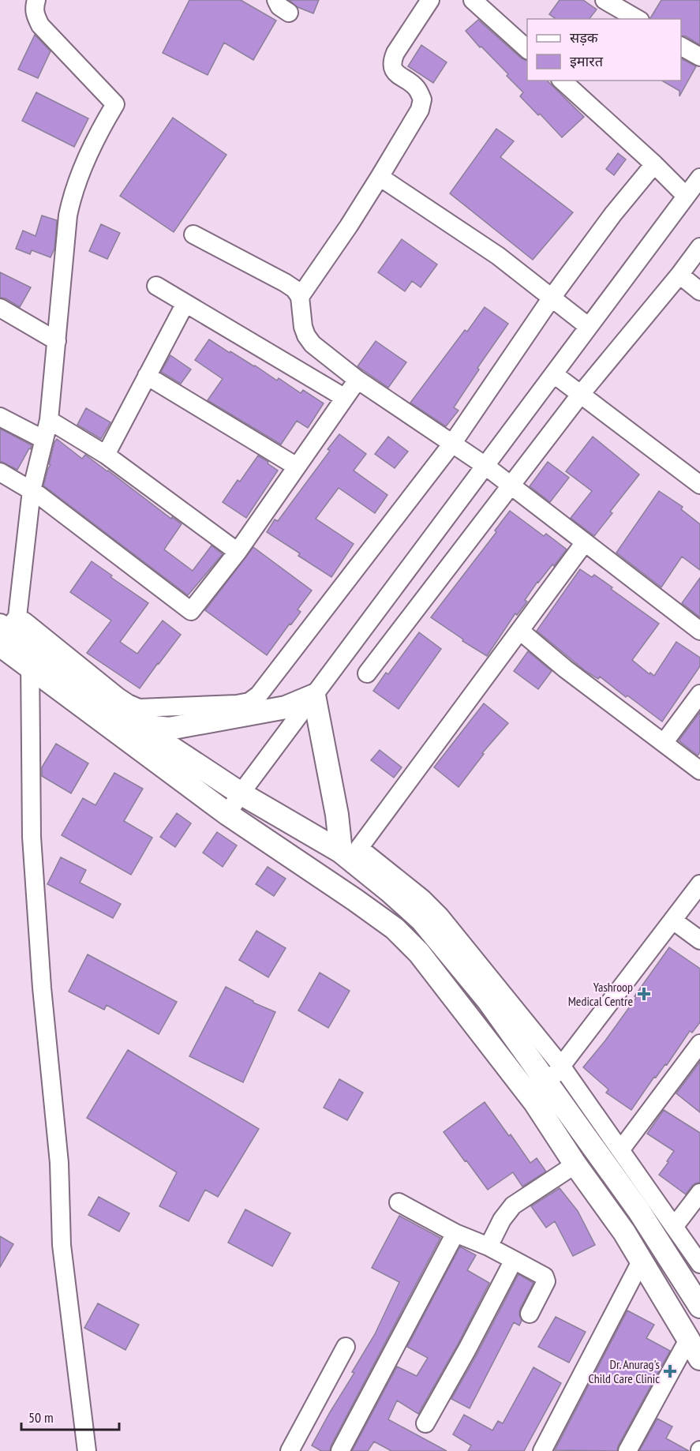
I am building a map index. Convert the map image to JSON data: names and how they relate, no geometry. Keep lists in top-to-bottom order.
{
  "places": {
    "health": ["Yashroop Medical Centre", "Dr. Anurag's Child Care Clinic"]
  },
  "legend": ["सड़क", "इमारत"],
  "scale_bar": "50 m"
}
